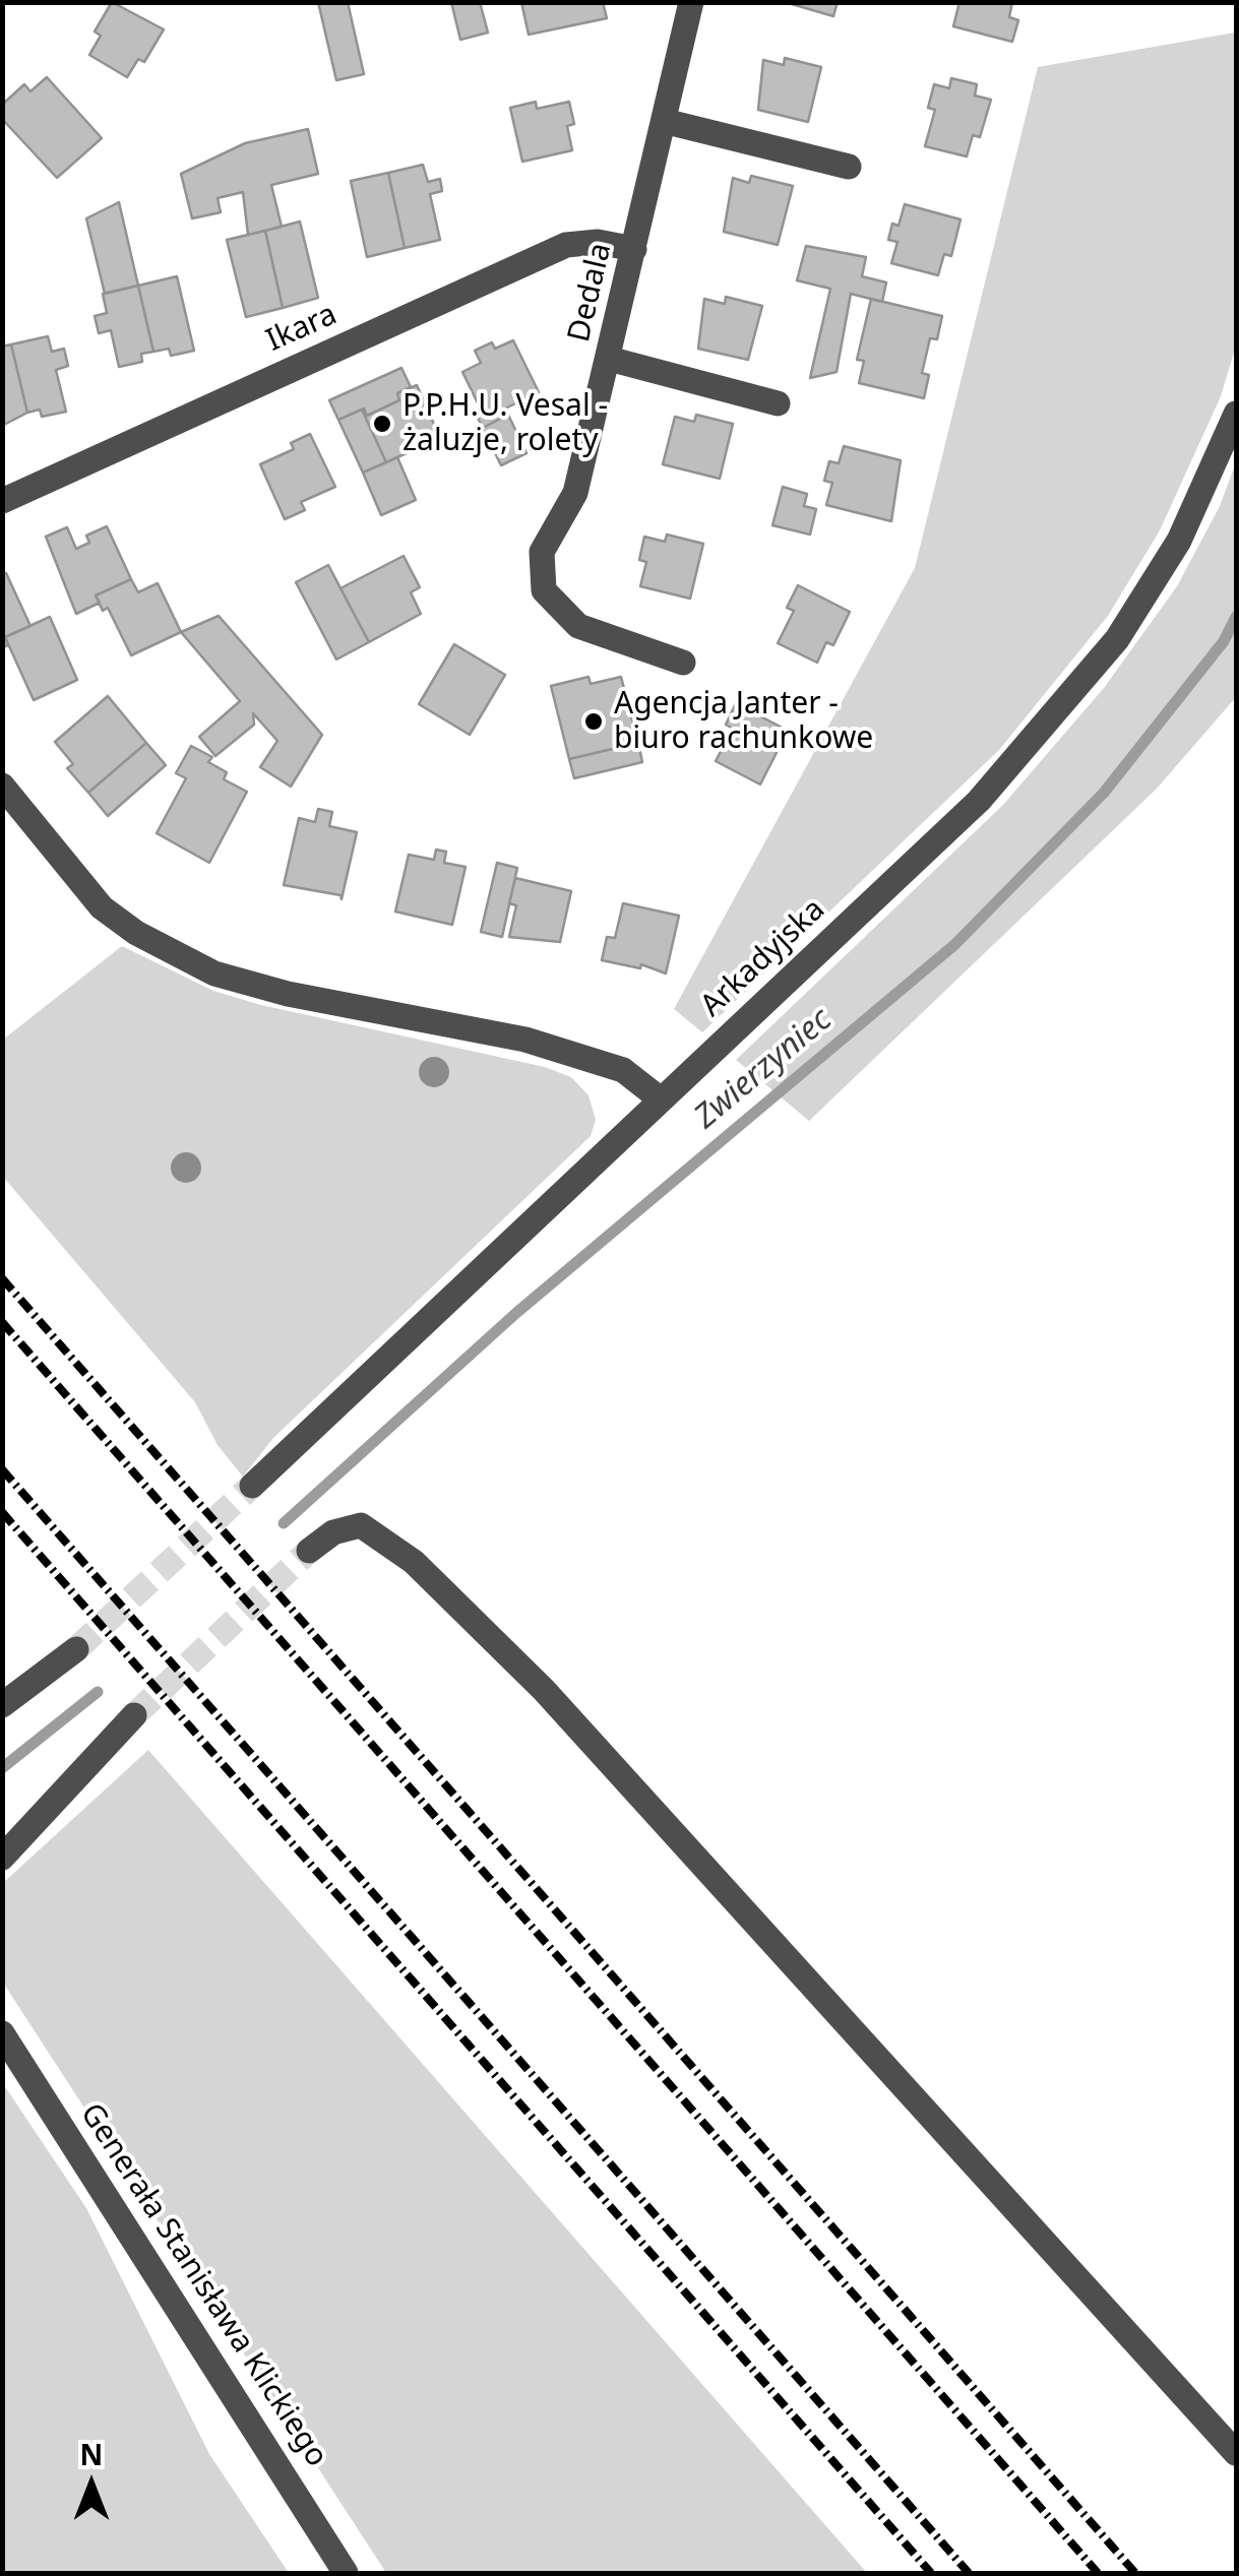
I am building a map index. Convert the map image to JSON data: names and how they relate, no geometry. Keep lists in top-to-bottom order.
{
  "streets": {
    "street": [
      "Dedala",
      "Ikara",
      "Arkadyjska",
      "Generała Stanisława Klickiego"
    ]
  },
  "crossings": [
    ["Dedala", "Ikara"]
  ],
  "water": ["Zwierzyniec"],
  "places": ["P.P.H.U. Vesal - żaluzje, rolety", "Agencja Janter - biuro rachunkowe"],
  "north": "top"
}
